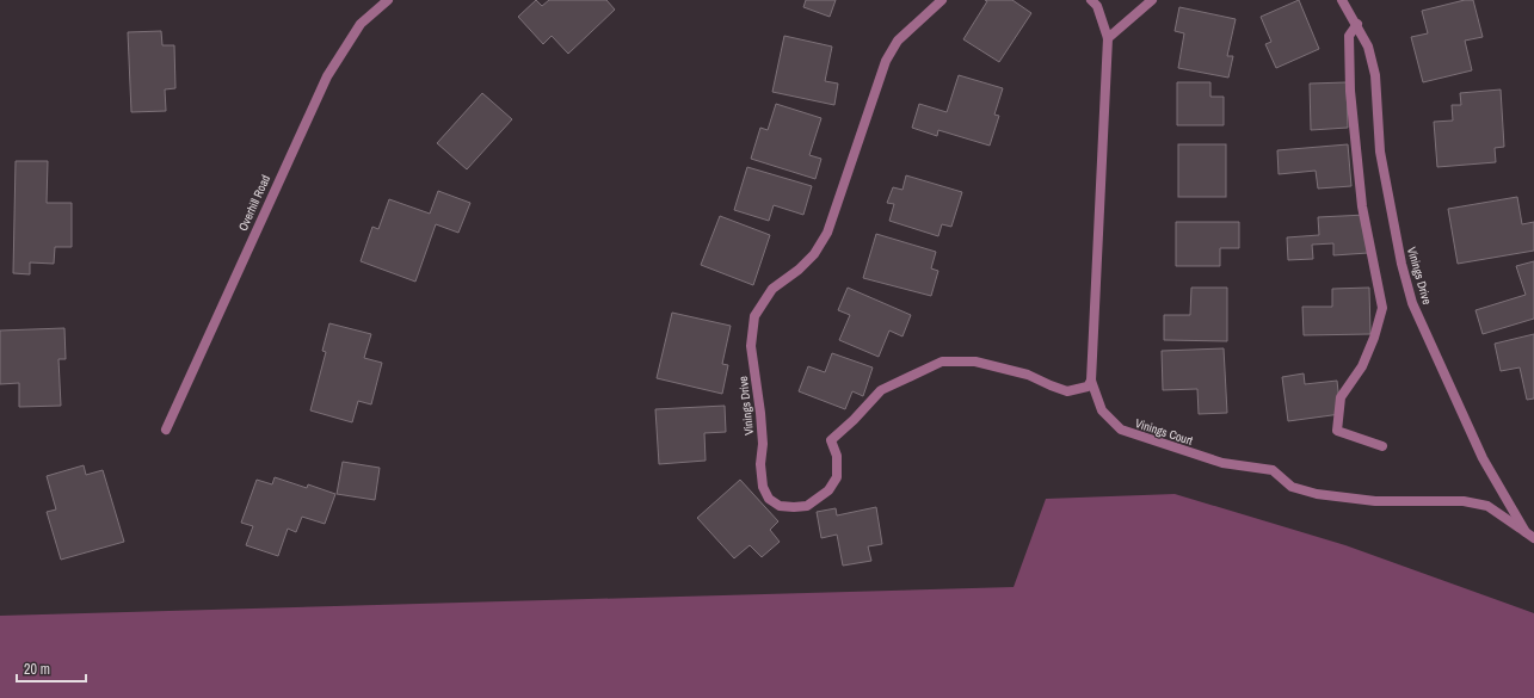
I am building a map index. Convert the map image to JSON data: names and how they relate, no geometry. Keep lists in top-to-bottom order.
{
  "streets": {
    "street": ["Overhill Road", "Vinings Drive", "Vinings Court"]
  },
  "crossings": [
    ["Vinings Drive", "Vinings Court"]
  ],
  "scale_bar": "20 m"
}
